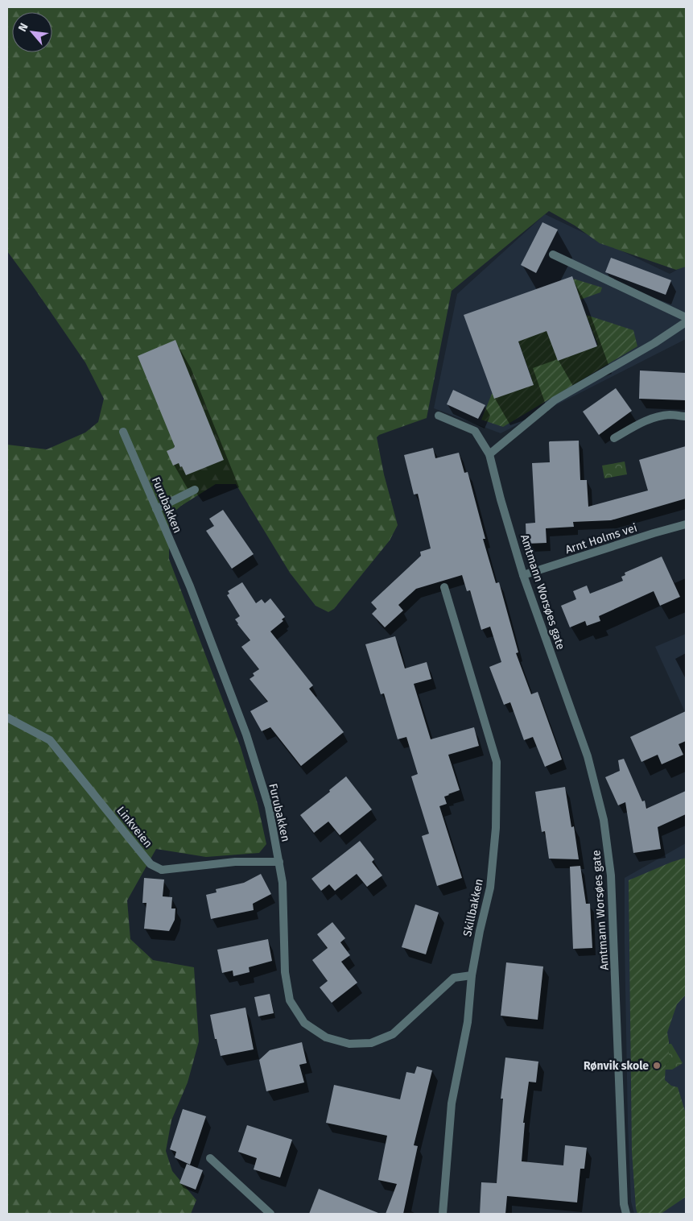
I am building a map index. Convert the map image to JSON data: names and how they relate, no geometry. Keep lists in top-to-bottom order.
{
  "streets": {
    "street": [
      "Furubakken",
      "Arnt Holms vei",
      "Amtmann Worsøes gate",
      "Linkveien",
      "Skillbakken"
    ]
  },
  "crossings": [
    ["Furubakken", "Linkveien"],
    ["Furubakken", "Skillbakken"],
    ["Arnt Holms vei", "Amtmann Worsøes gate"]
  ],
  "places": ["Rønvik skole"],
  "north": "top left"
}
